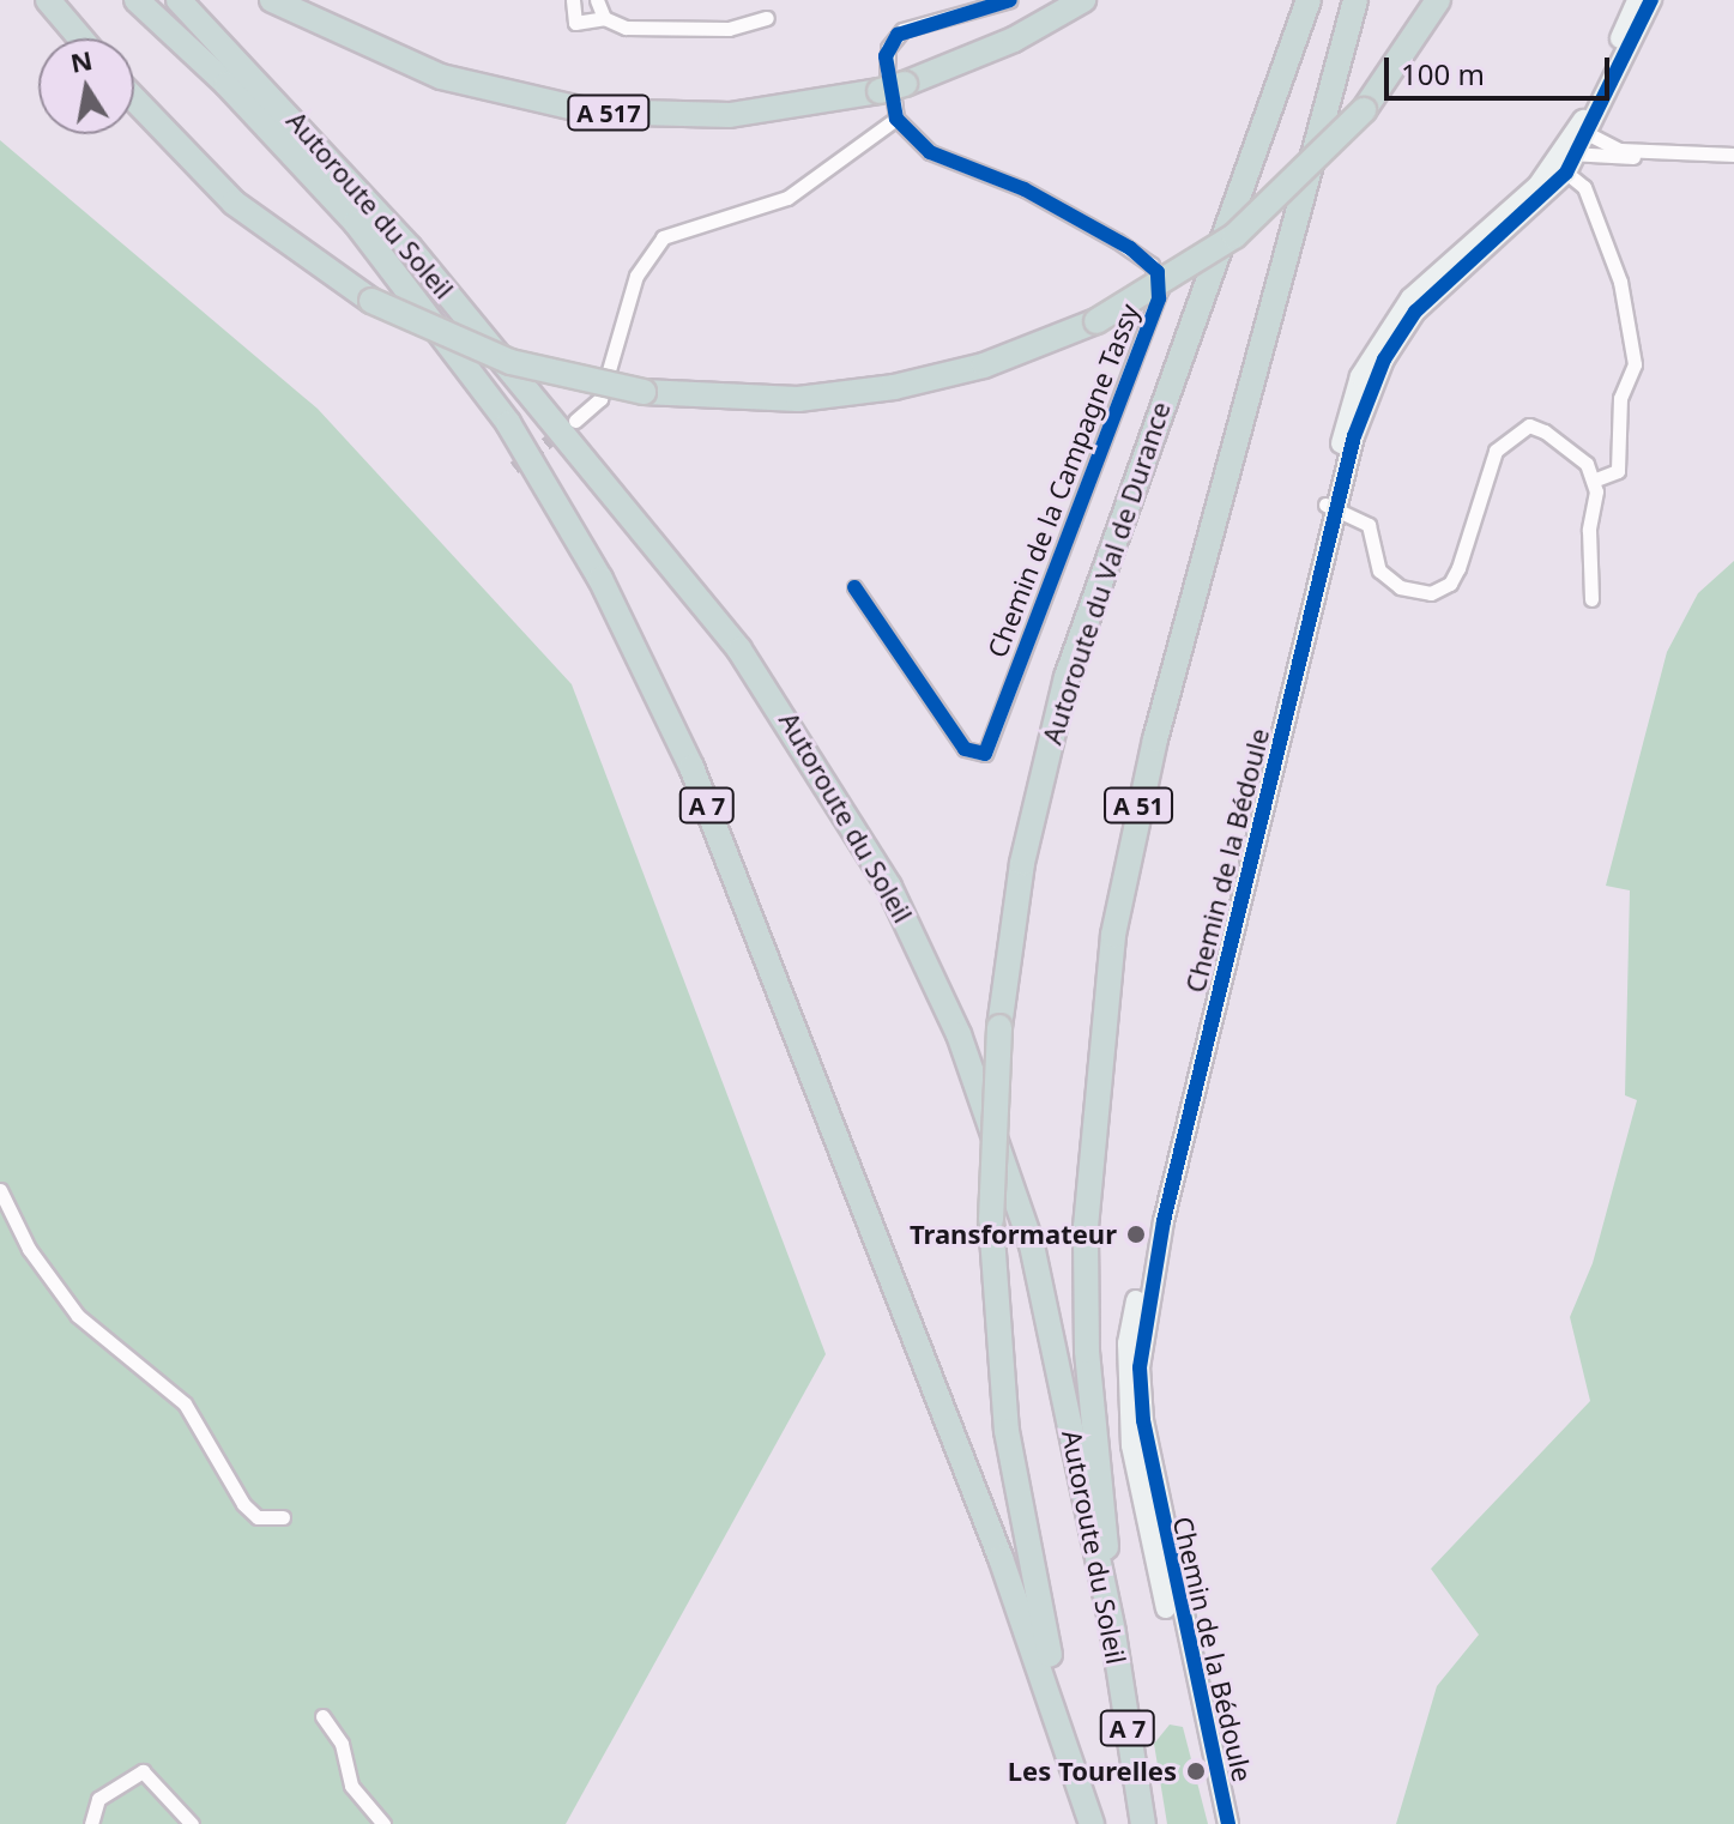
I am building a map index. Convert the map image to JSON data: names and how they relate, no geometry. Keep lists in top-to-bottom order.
{
  "streets": {
    "highway": [
      "A 517",
      "Autoroute du Soleil",
      "Autoroute du Val de Durance",
      "A 7",
      "A 51"
    ],
    "street": ["Chemin de la Campagne Tassy", "Chemin de la Bédoule"]
  },
  "crossings": [
    ["Autoroute du Soleil", "Autoroute du Val de Durance"],
    ["Autoroute du Soleil", "A 51"]
  ],
  "places": ["Transformateur", "Les Tourelles"],
  "scale_bar": "100 m",
  "north": "top"
}
